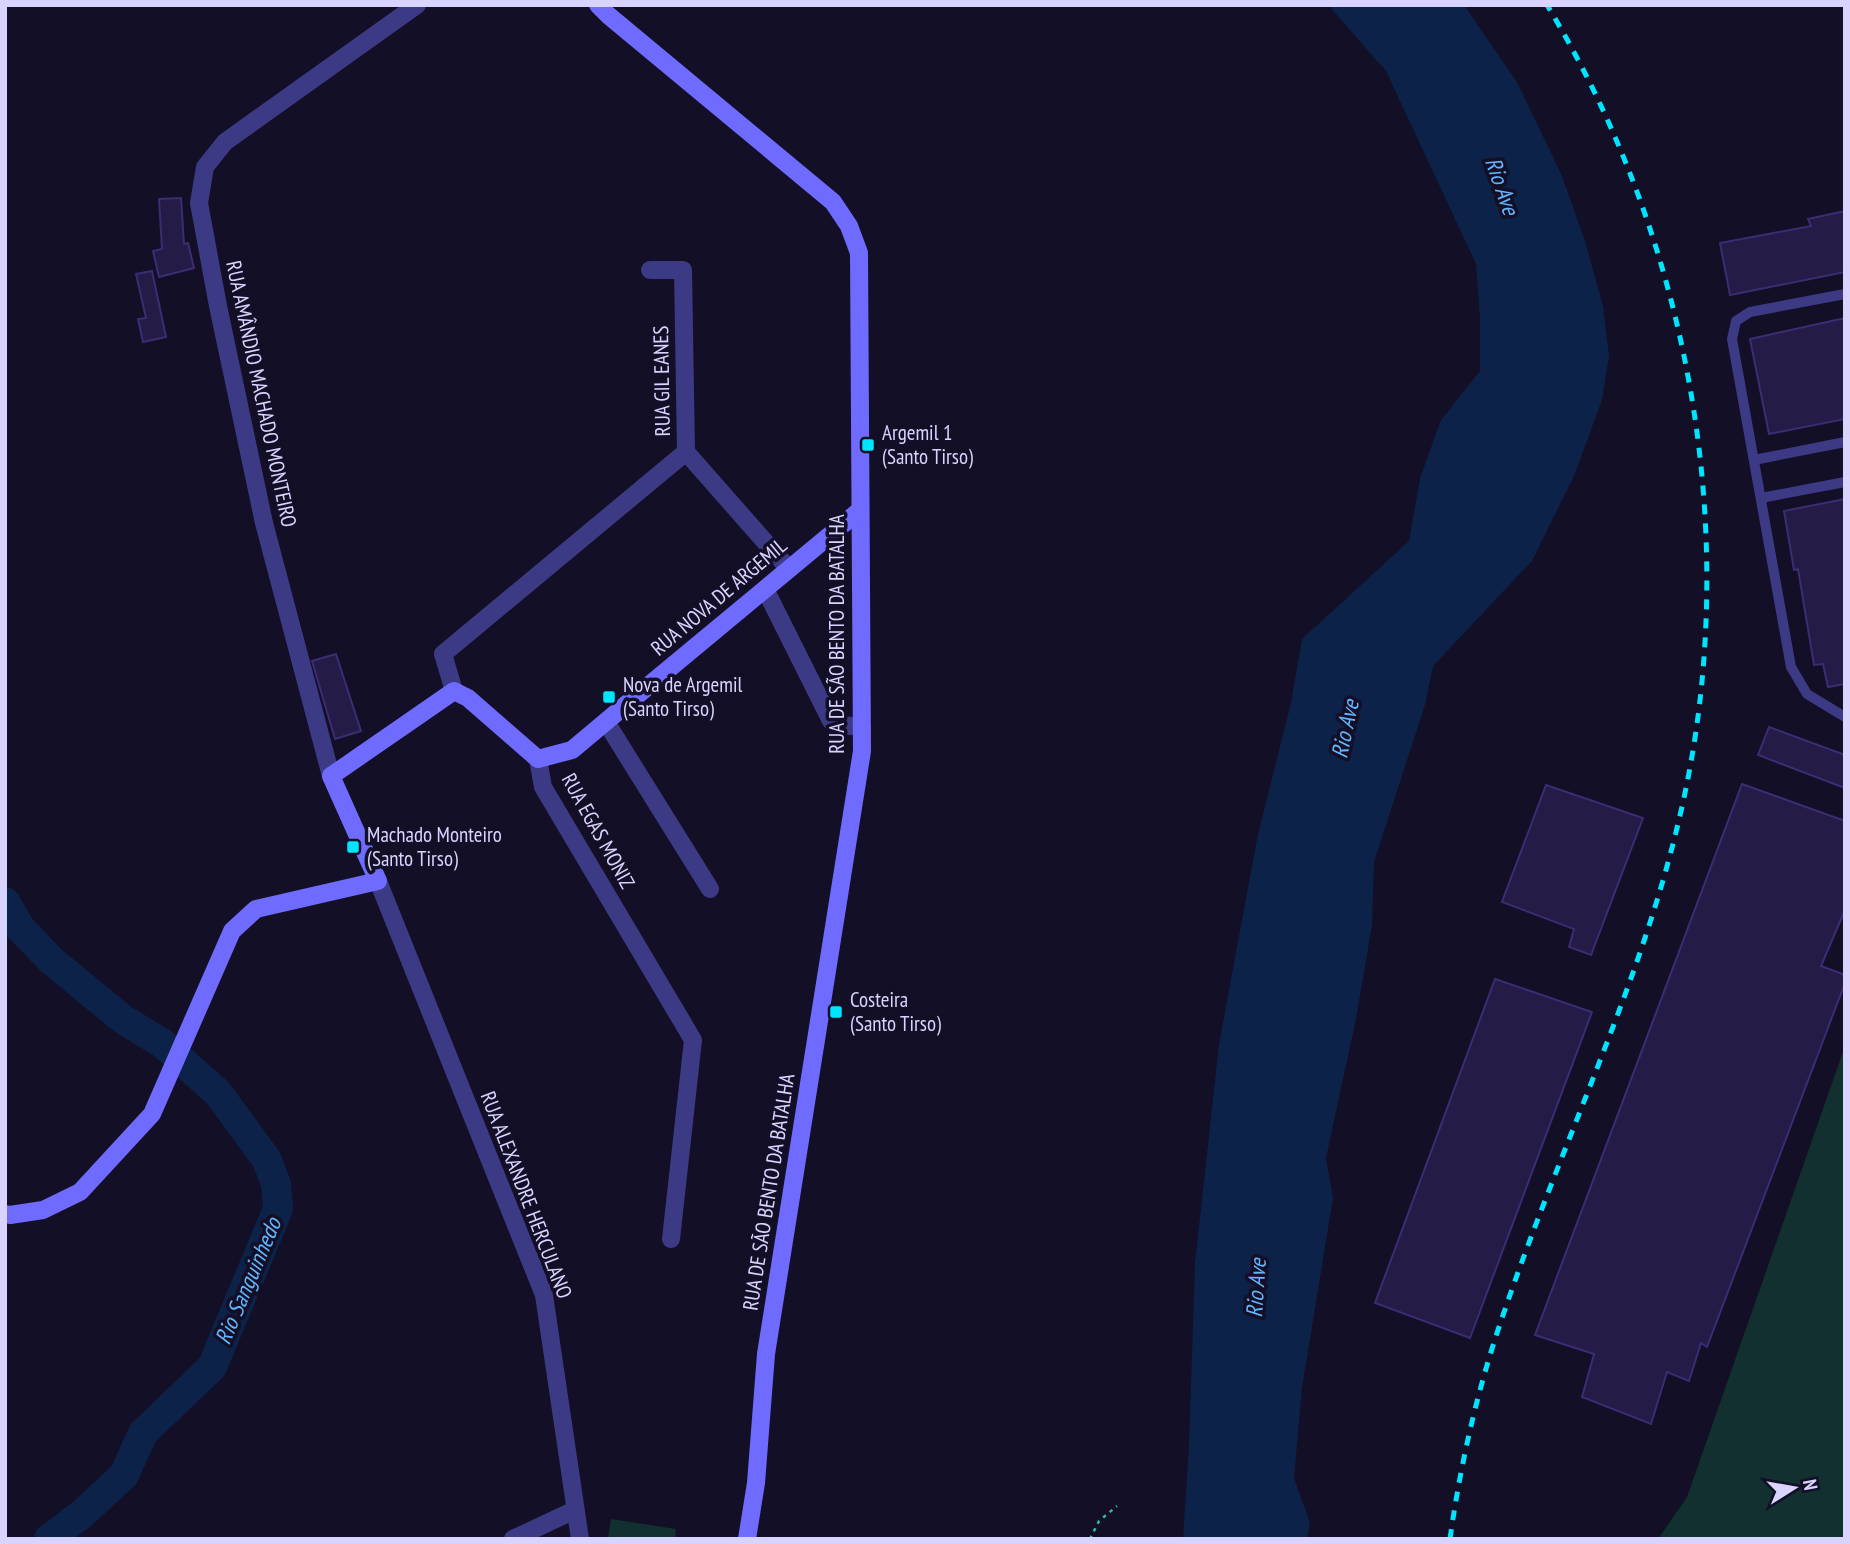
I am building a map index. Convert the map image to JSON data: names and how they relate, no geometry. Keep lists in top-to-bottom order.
{
  "streets": {
    "street": [
      "RUA GIL EANES",
      "RUA AMÂNDIO MACHADO MONTEIRO",
      "RUA NOVA DE ARGEMIL",
      "RUA DE SÃO BENTO DA BATALHA",
      "RUA EGAS MONIZ",
      "RUA ALEXANDRE HERCULANO"
    ]
  },
  "crossings": [
    ["RUA GIL EANES", "RUA NOVA DE ARGEMIL"],
    ["RUA AMÂNDIO MACHADO MONTEIRO", "RUA ALEXANDRE HERCULANO"],
    ["RUA NOVA DE ARGEMIL", "RUA DE SÃO BENTO DA BATALHA"],
    ["RUA NOVA DE ARGEMIL", "RUA EGAS MONIZ"]
  ],
  "water": ["Rio Ave", "Rio Sanguinhedo"],
  "places": {
    "transit": [
      "Argemil 1 (Santo Tirso)",
      "Nova de Argemil (Santo Tirso)",
      "Machado Monteiro (Santo Tirso)",
      "Costeira (Santo Tirso)"
    ]
  },
  "north": "right"
}
